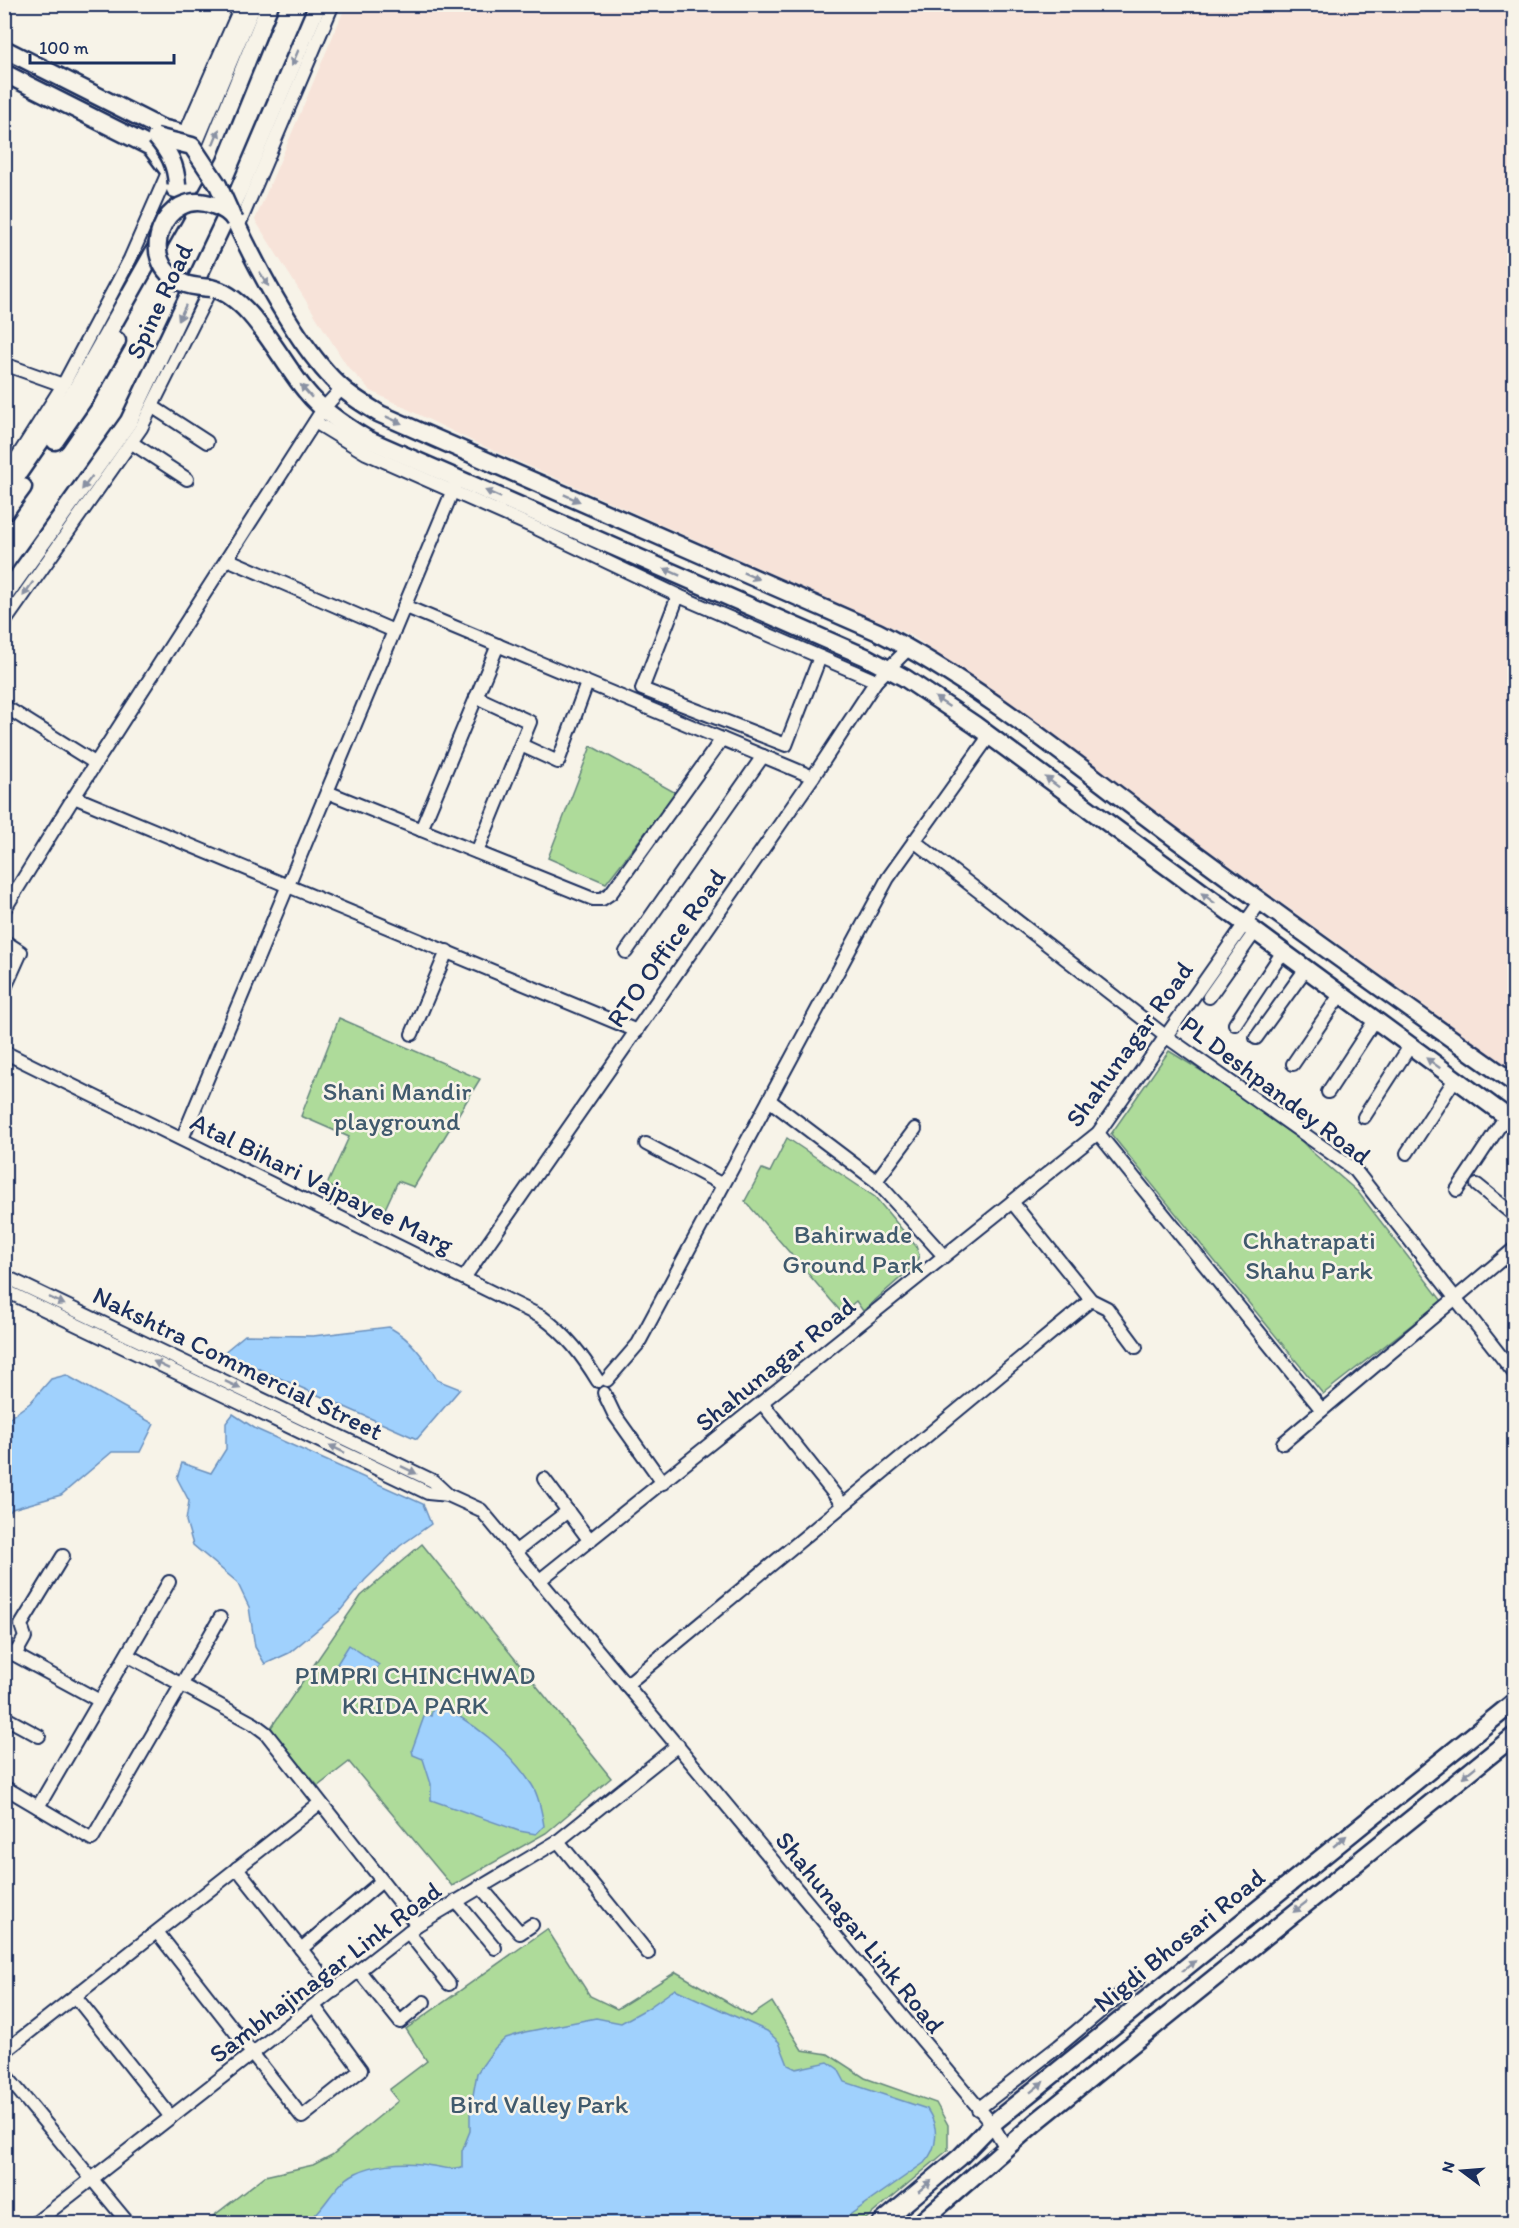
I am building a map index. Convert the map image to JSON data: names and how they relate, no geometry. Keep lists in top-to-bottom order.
{
  "streets": {
    "main road": ["Spine Road", "Nigdi Bhosari Road"],
    "street": [
      "RTO Office Road",
      "Shahunagar Road",
      "PL Deshpandey Road",
      "Atal Bihari Vajpayee Marg",
      "Nakshtra Commercial Street",
      "Shahunagar Link Road",
      "Sambhajinagar Link Road"
    ]
  },
  "crossings": [
    ["RTO Office Road", "Atal Bihari Vajpayee Marg"],
    ["Shahunagar Road", "PL Deshpandey Road"],
    ["Shahunagar Road", "Atal Bihari Vajpayee Marg"],
    ["Shahunagar Road", "Nakshtra Commercial Street"],
    ["Nakshtra Commercial Street", "Shahunagar Link Road"],
    ["Nakshtra Commercial Street", "Sambhajinagar Link Road"],
    ["Shahunagar Link Road", "Nigdi Bhosari Road"],
    ["Shahunagar Link Road", "Sambhajinagar Link Road"]
  ],
  "parks": [
    "Shani Mandir playground",
    "Bahirwade Ground Park",
    "Chhatrapati Shahu Park",
    "PIMPRI CHINCHWAD KRIDA PARK",
    "Bird Valley Park"
  ],
  "scale_bar": "100 m",
  "north": "left"
}
